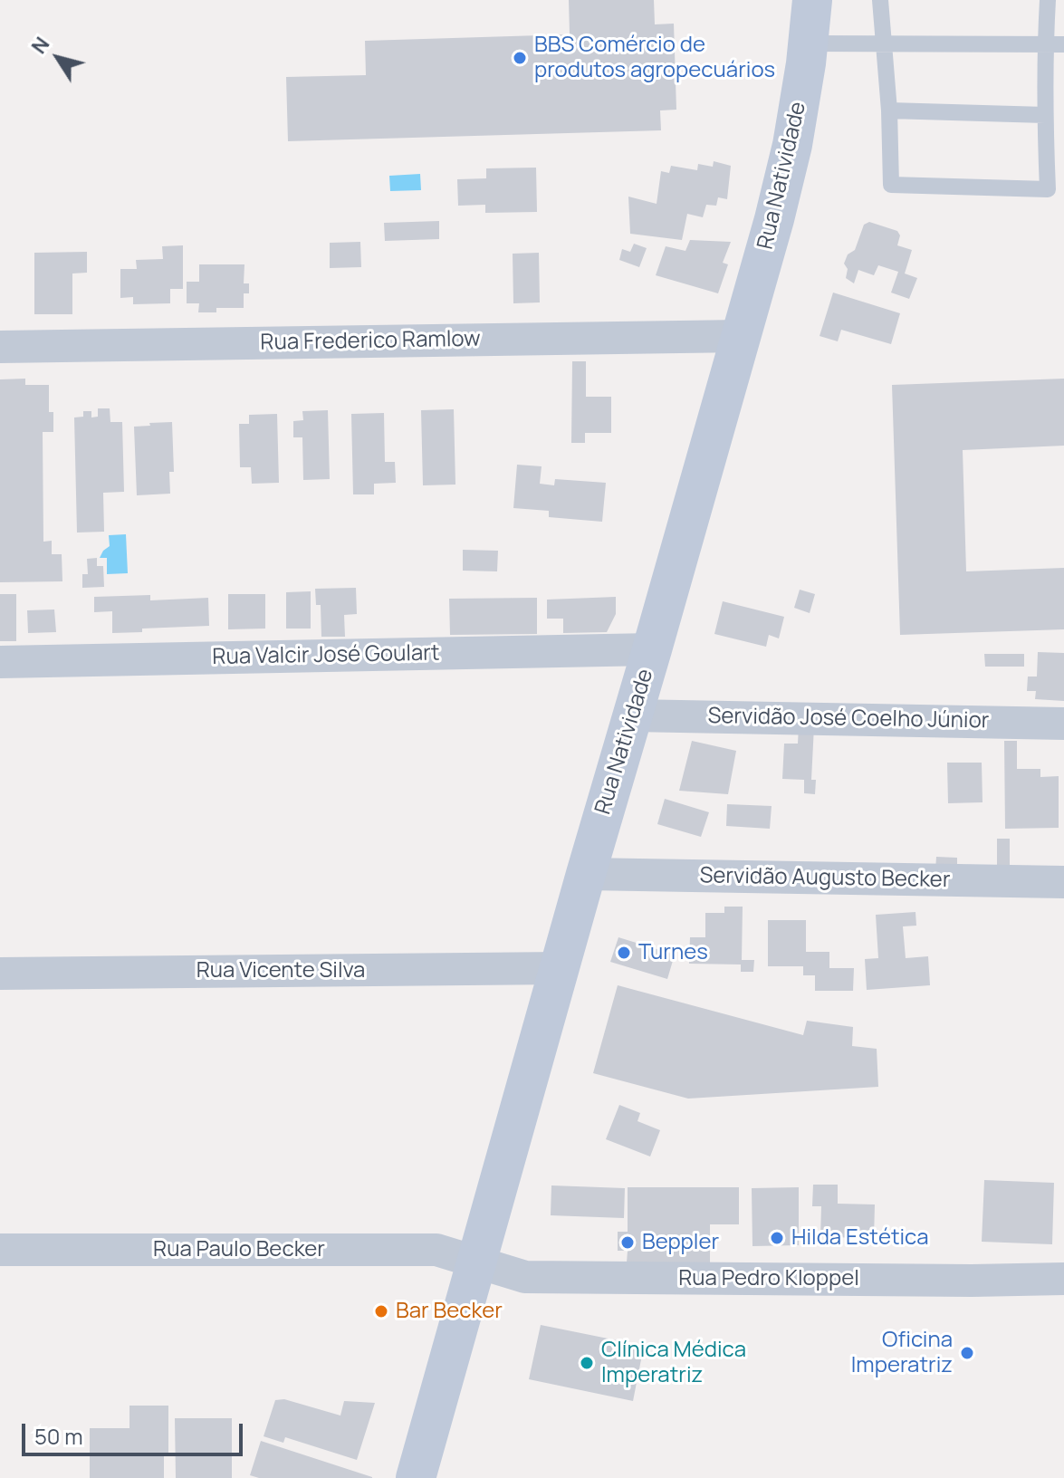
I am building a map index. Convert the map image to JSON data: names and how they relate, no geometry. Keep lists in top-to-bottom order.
{
  "streets": {
    "main road": ["Rua Natividade"],
    "street": [
      "Rua Frederico Ramlow",
      "Rua Valcir José Goulart",
      "Servidão José Coelho Júnior",
      "Servidão Augusto Becker",
      "Rua Vicente Silva",
      "Rua Paulo Becker",
      "Rua Pedro Kloppel"
    ]
  },
  "crossings": [
    ["Rua Natividade", "Rua Frederico Ramlow"],
    ["Rua Natividade", "Rua Valcir José Goulart"],
    ["Rua Natividade", "Servidão José Coelho Júnior"],
    ["Rua Natividade", "Servidão Augusto Becker"],
    ["Rua Natividade", "Rua Vicente Silva"],
    ["Rua Natividade", "Rua Paulo Becker"],
    ["Rua Natividade", "Rua Pedro Kloppel"],
    ["Rua Paulo Becker", "Rua Pedro Kloppel"]
  ],
  "places": [
    "BBS Comércio de produtos agropecuários",
    "Turnes",
    "Hilda Estética",
    "Beppler",
    "Bar Becker",
    "Oficina Imperatriz",
    "Clínica Médica Imperatriz"
  ],
  "scale_bar": "50 m",
  "north": "top left"
}
